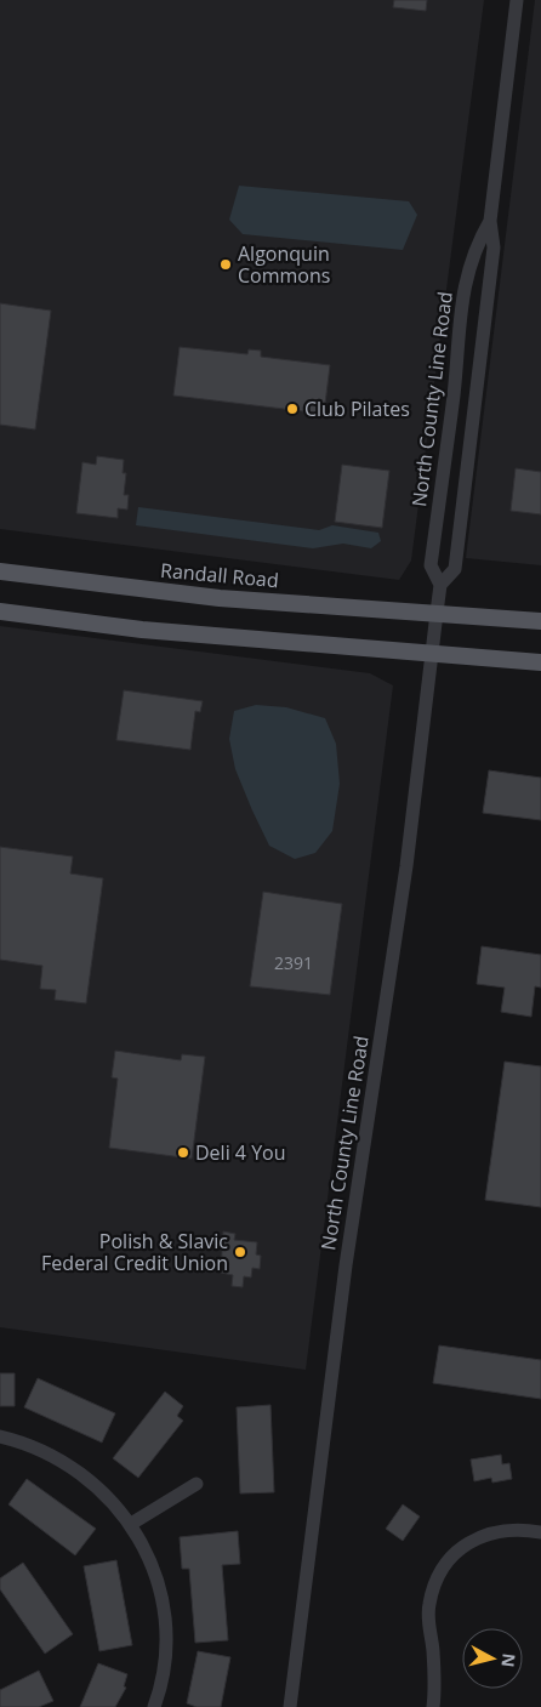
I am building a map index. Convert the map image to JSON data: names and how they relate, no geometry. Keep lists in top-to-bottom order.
{
  "streets": {
    "main road": ["Randall Road"],
    "street": ["North County Line Road"]
  },
  "crossings": [
    ["North County Line Road", "Randall Road"]
  ],
  "places": [
    "Algonquin Commons",
    "Club Pilates",
    "Deli 4 You",
    "Polish & Slavic Federal Credit Union"
  ],
  "house_numbers": ["2391"],
  "north": "right"
}
